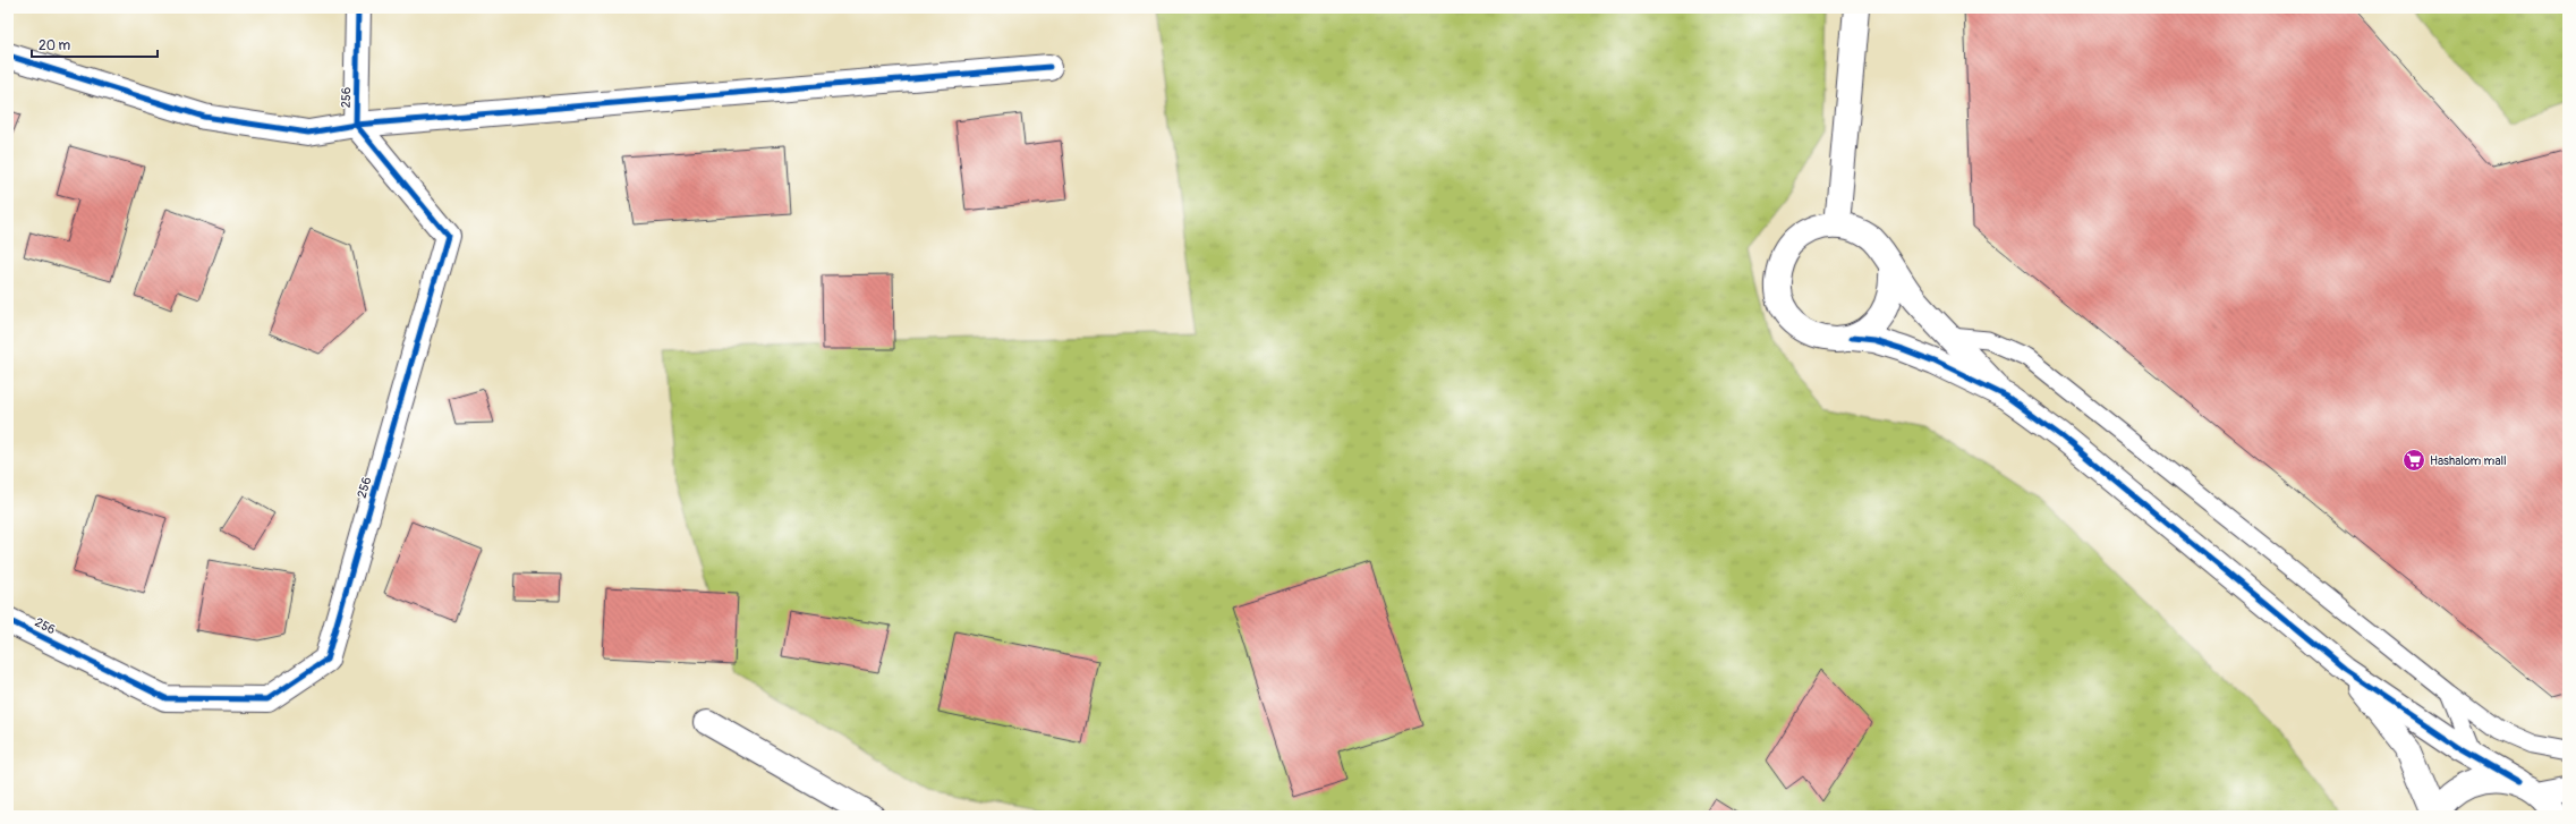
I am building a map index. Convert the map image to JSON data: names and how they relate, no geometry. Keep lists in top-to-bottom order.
{
  "streets": {
    "street": ["256"]
  },
  "places": {
    "supermarket": ["Hashalom mall"]
  },
  "scale_bar": "20 m"
}
